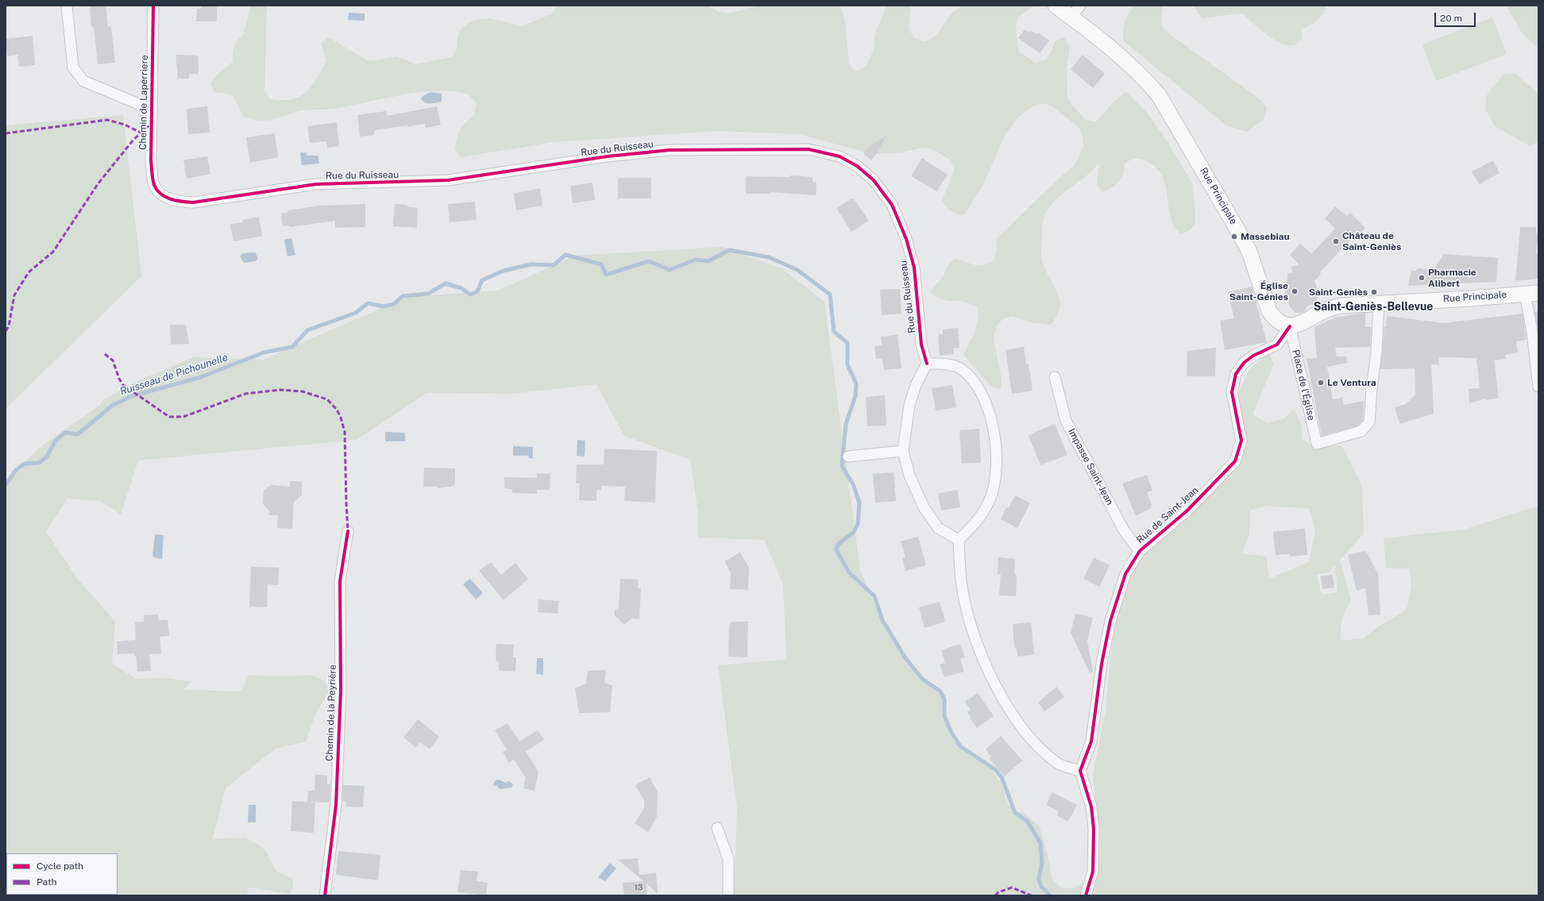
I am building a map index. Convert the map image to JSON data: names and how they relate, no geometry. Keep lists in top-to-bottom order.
{
  "streets": {
    "main road": ["Rue Principale"],
    "street": [
      "Chemin de Laperriere",
      "Rue du Ruisseau",
      "Place de l'Église",
      "Impasse Saint-Jean",
      "Rue de Saint-Jean",
      "Chemin de la Peyrière"
    ]
  },
  "crossings": [
    ["Chemin de Laperriere", "Rue du Ruisseau"],
    ["Rue Principale", "Place de l'Église"],
    ["Rue Principale", "Rue de Saint-Jean"],
    ["Place de l'Église", "Rue de Saint-Jean"],
    ["Impasse Saint-Jean", "Rue de Saint-Jean"]
  ],
  "districts": ["Saint-Geniès-Bellevue"],
  "water": ["Ruisseau de Pichounelle"],
  "places": [
    "Massebiau",
    "Château de Saint-Geniès",
    "Pharmacie Alibert",
    "Église Saint-Génies",
    "Saint-Geniès",
    "Le Ventura"
  ],
  "house_numbers": ["13"],
  "legend": ["Cycle path", "Path"],
  "scale_bar": "20 m"
}
